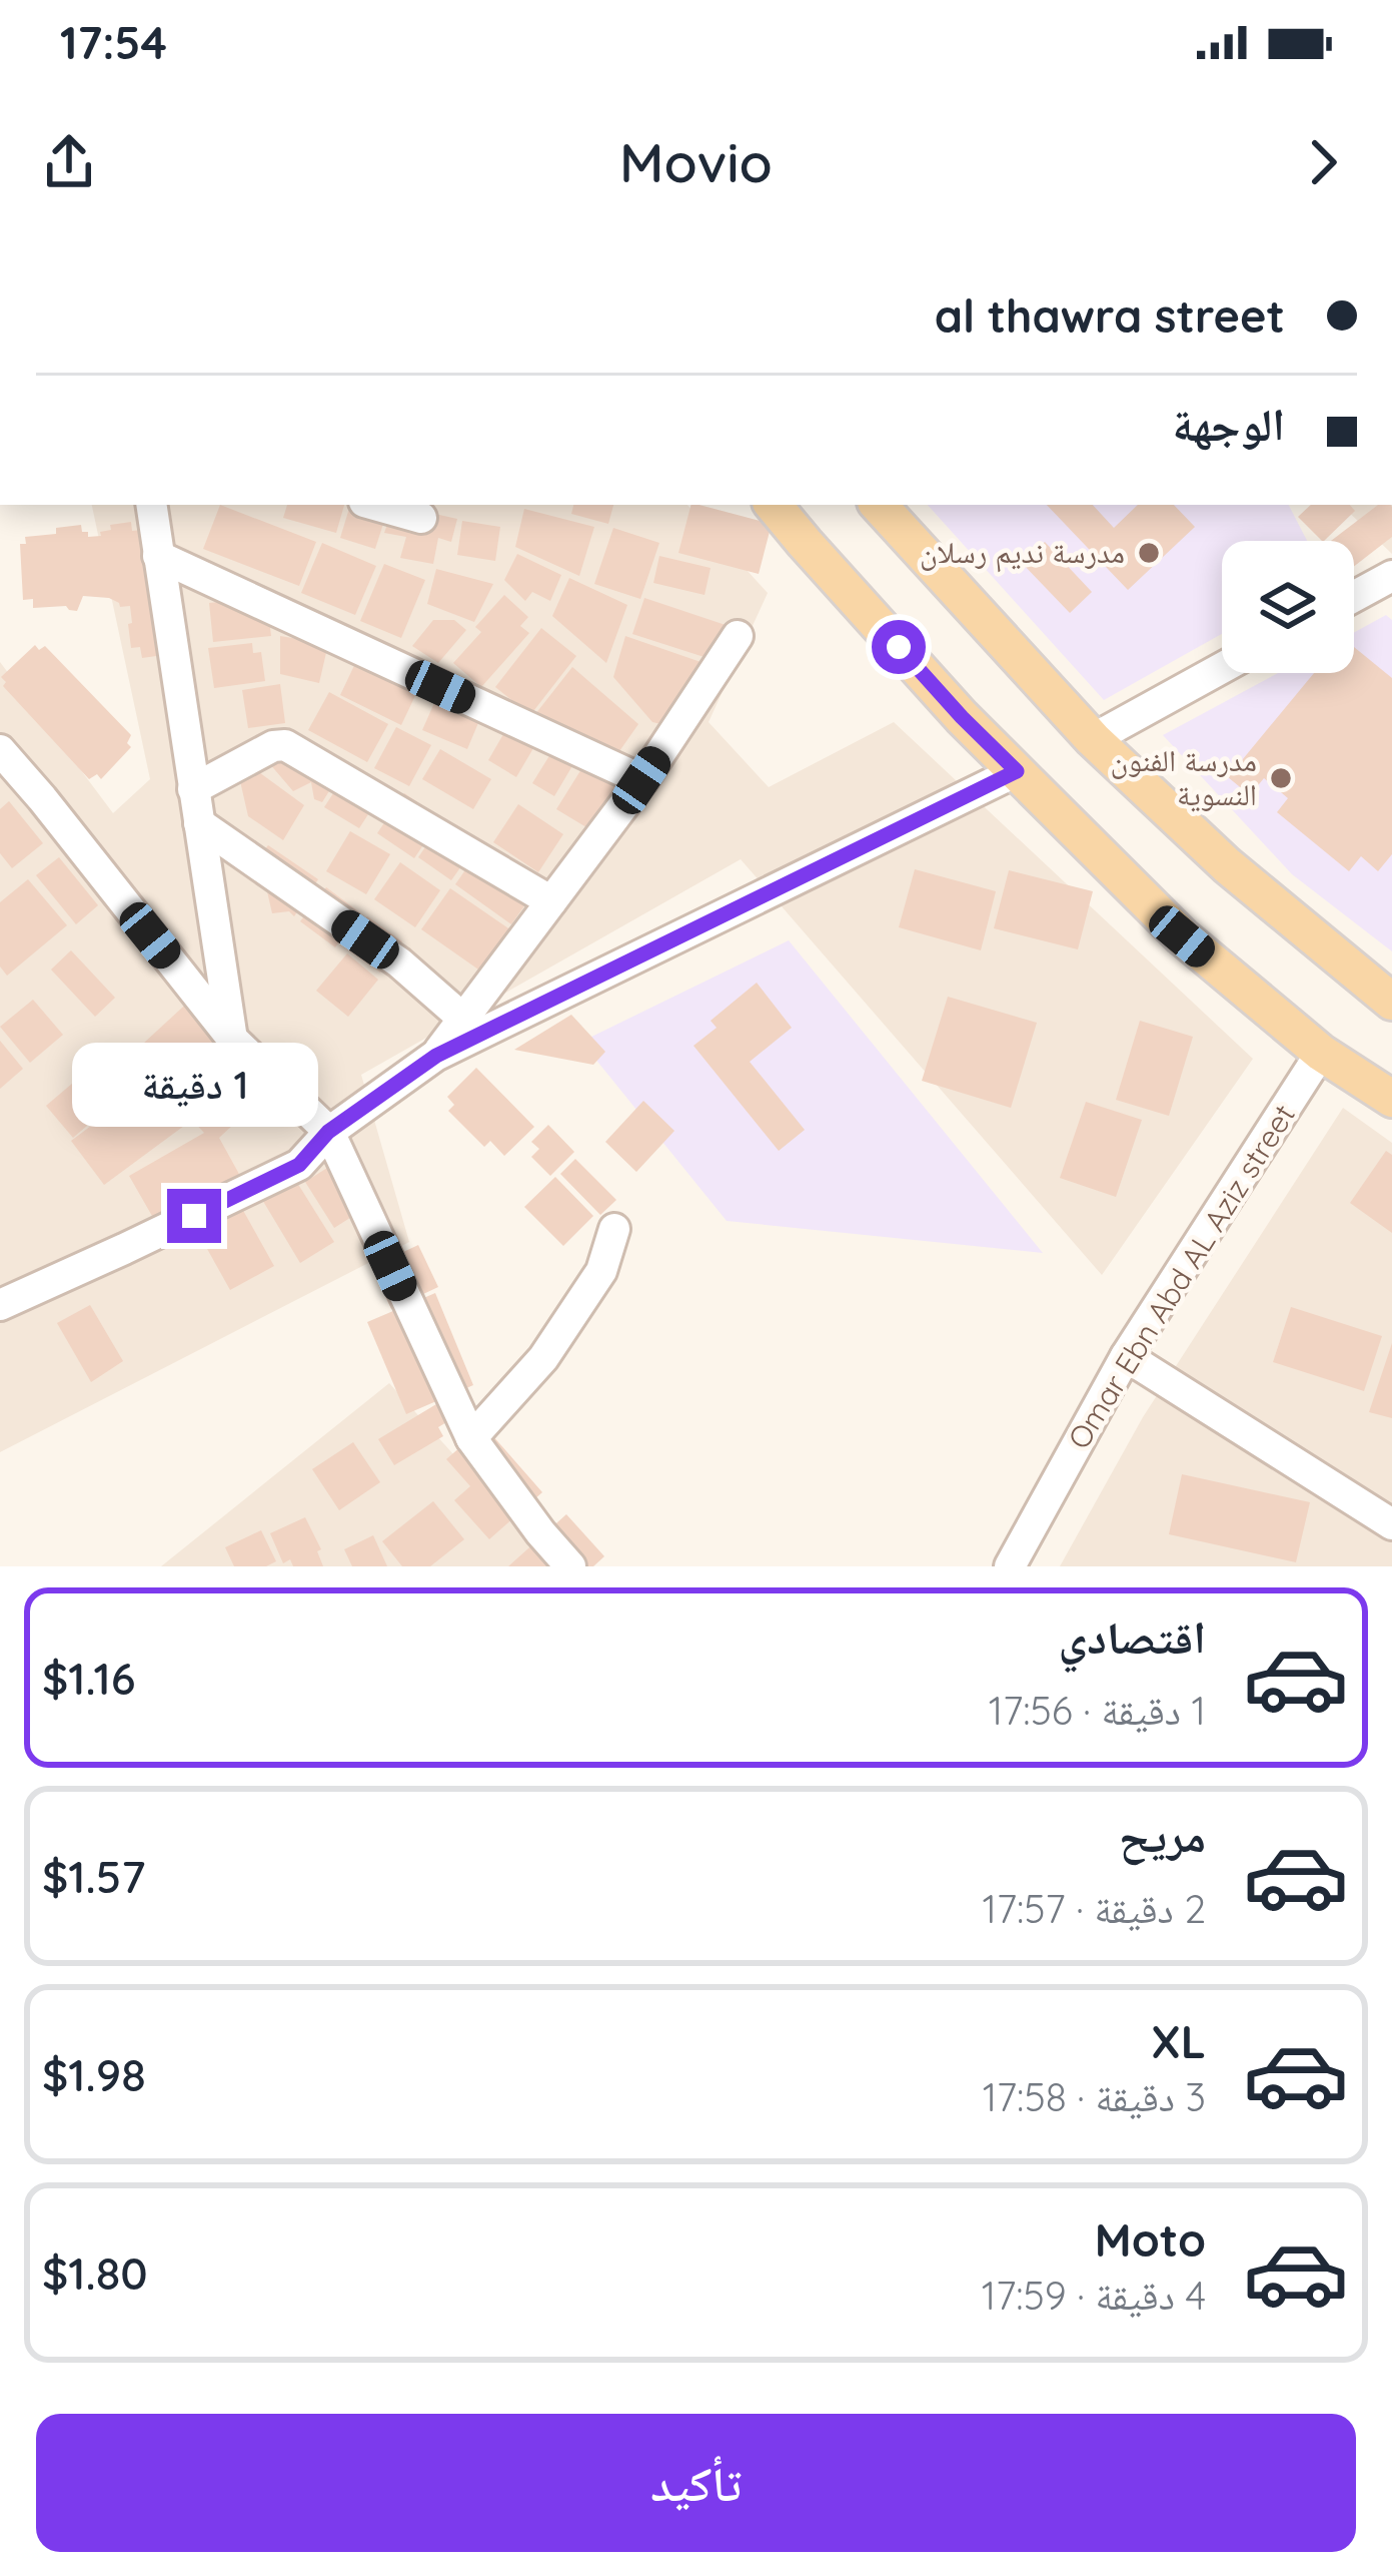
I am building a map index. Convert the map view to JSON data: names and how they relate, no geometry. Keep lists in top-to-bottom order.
{
  "streets": {
    "street": ["Omar Ebn Abd AL Aziz street"]
  },
  "places": ["مدرسة نديم رسلان", "مدرسة الفنون النسوية"],
  "page": {
    "status": "17:54",
    "header": "Movio",
    "banner": ["al thawra street", "الوجهة"],
    "bubble": "1 دقيقة",
    "list": [
      {
        "name": "اقتصادي",
        "note": "1 دقيقة · 17:56",
        "value": "$1.16"
      },
      {
        "name": "مريح",
        "note": "2 دقيقة · 17:57",
        "value": "$1.57"
      },
      {
        "name": "XL",
        "note": "3 دقيقة · 17:58",
        "value": "$1.98"
      },
      {
        "name": "Moto",
        "note": "4 دقيقة · 17:59",
        "value": "$1.80"
      }
    ],
    "buttons": "تأكيد"
  }
}
